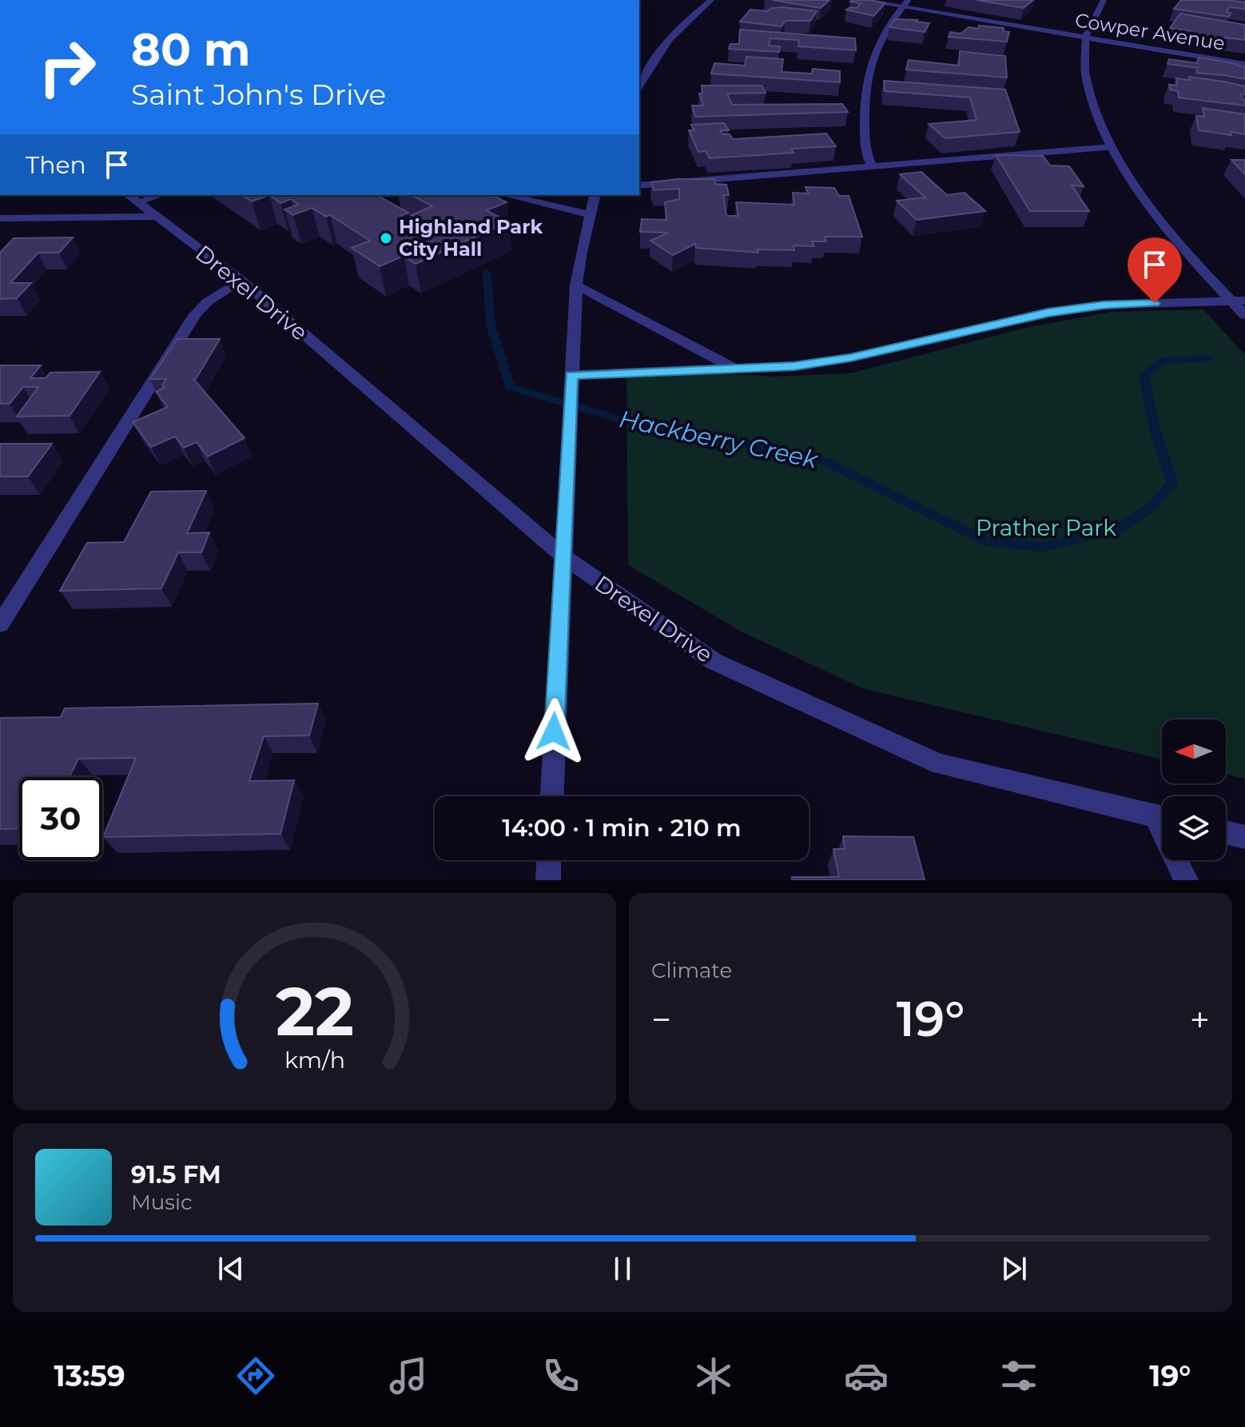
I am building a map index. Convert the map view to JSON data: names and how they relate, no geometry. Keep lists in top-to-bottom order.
{
  "streets": {
    "street": ["Cowper Avenue", "Drexel Drive"]
  },
  "water": ["Hackberry Creek"],
  "parks": ["Prather Park"],
  "places": ["Highland Park City Hall"],
  "north": "left",
  "page": {
    "turn": ["80 m", "Saint John's Drive"],
    "then": "Then",
    "limit": "30",
    "trip": "14:00 · 1 min · 210 m",
    "tile": "Climate",
    "heat": ["−", "19°", "+"],
    "song": ["91.5 FM", "Music"],
    "tabs": ["13:59", "19°"],
    "gauge": ["22", "km/h"]
  }
}
